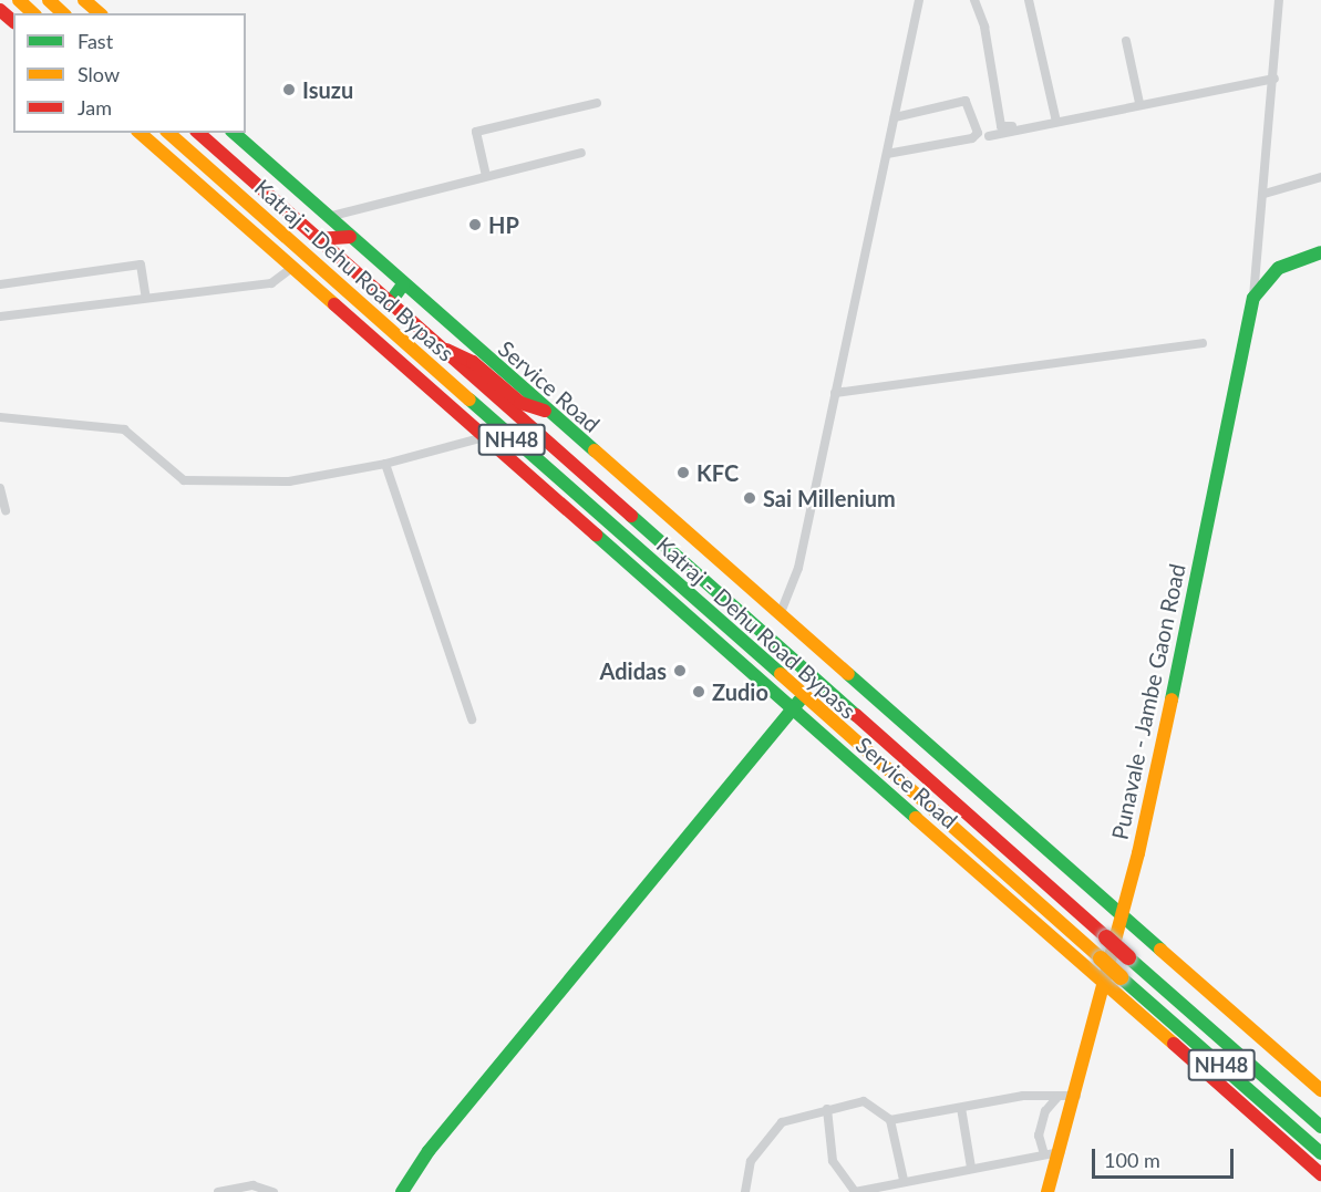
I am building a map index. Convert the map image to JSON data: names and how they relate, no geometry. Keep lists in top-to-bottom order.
{
  "streets": {
    "main road": [
      "Katraj - Dehu Road Bypass",
      "Service Road",
      "NH48",
      "Punavale - Jambe Gaon Road"
    ]
  },
  "crossings": [
    ["Service Road", "Punavale - Jambe Gaon Road"]
  ],
  "places": [
    "Isuzu",
    "HP",
    "KFC",
    "Sai Millenium",
    "Adidas",
    "Zudio"
  ],
  "legend": ["Fast", "Slow", "Jam"],
  "scale_bar": "100 m"
}
